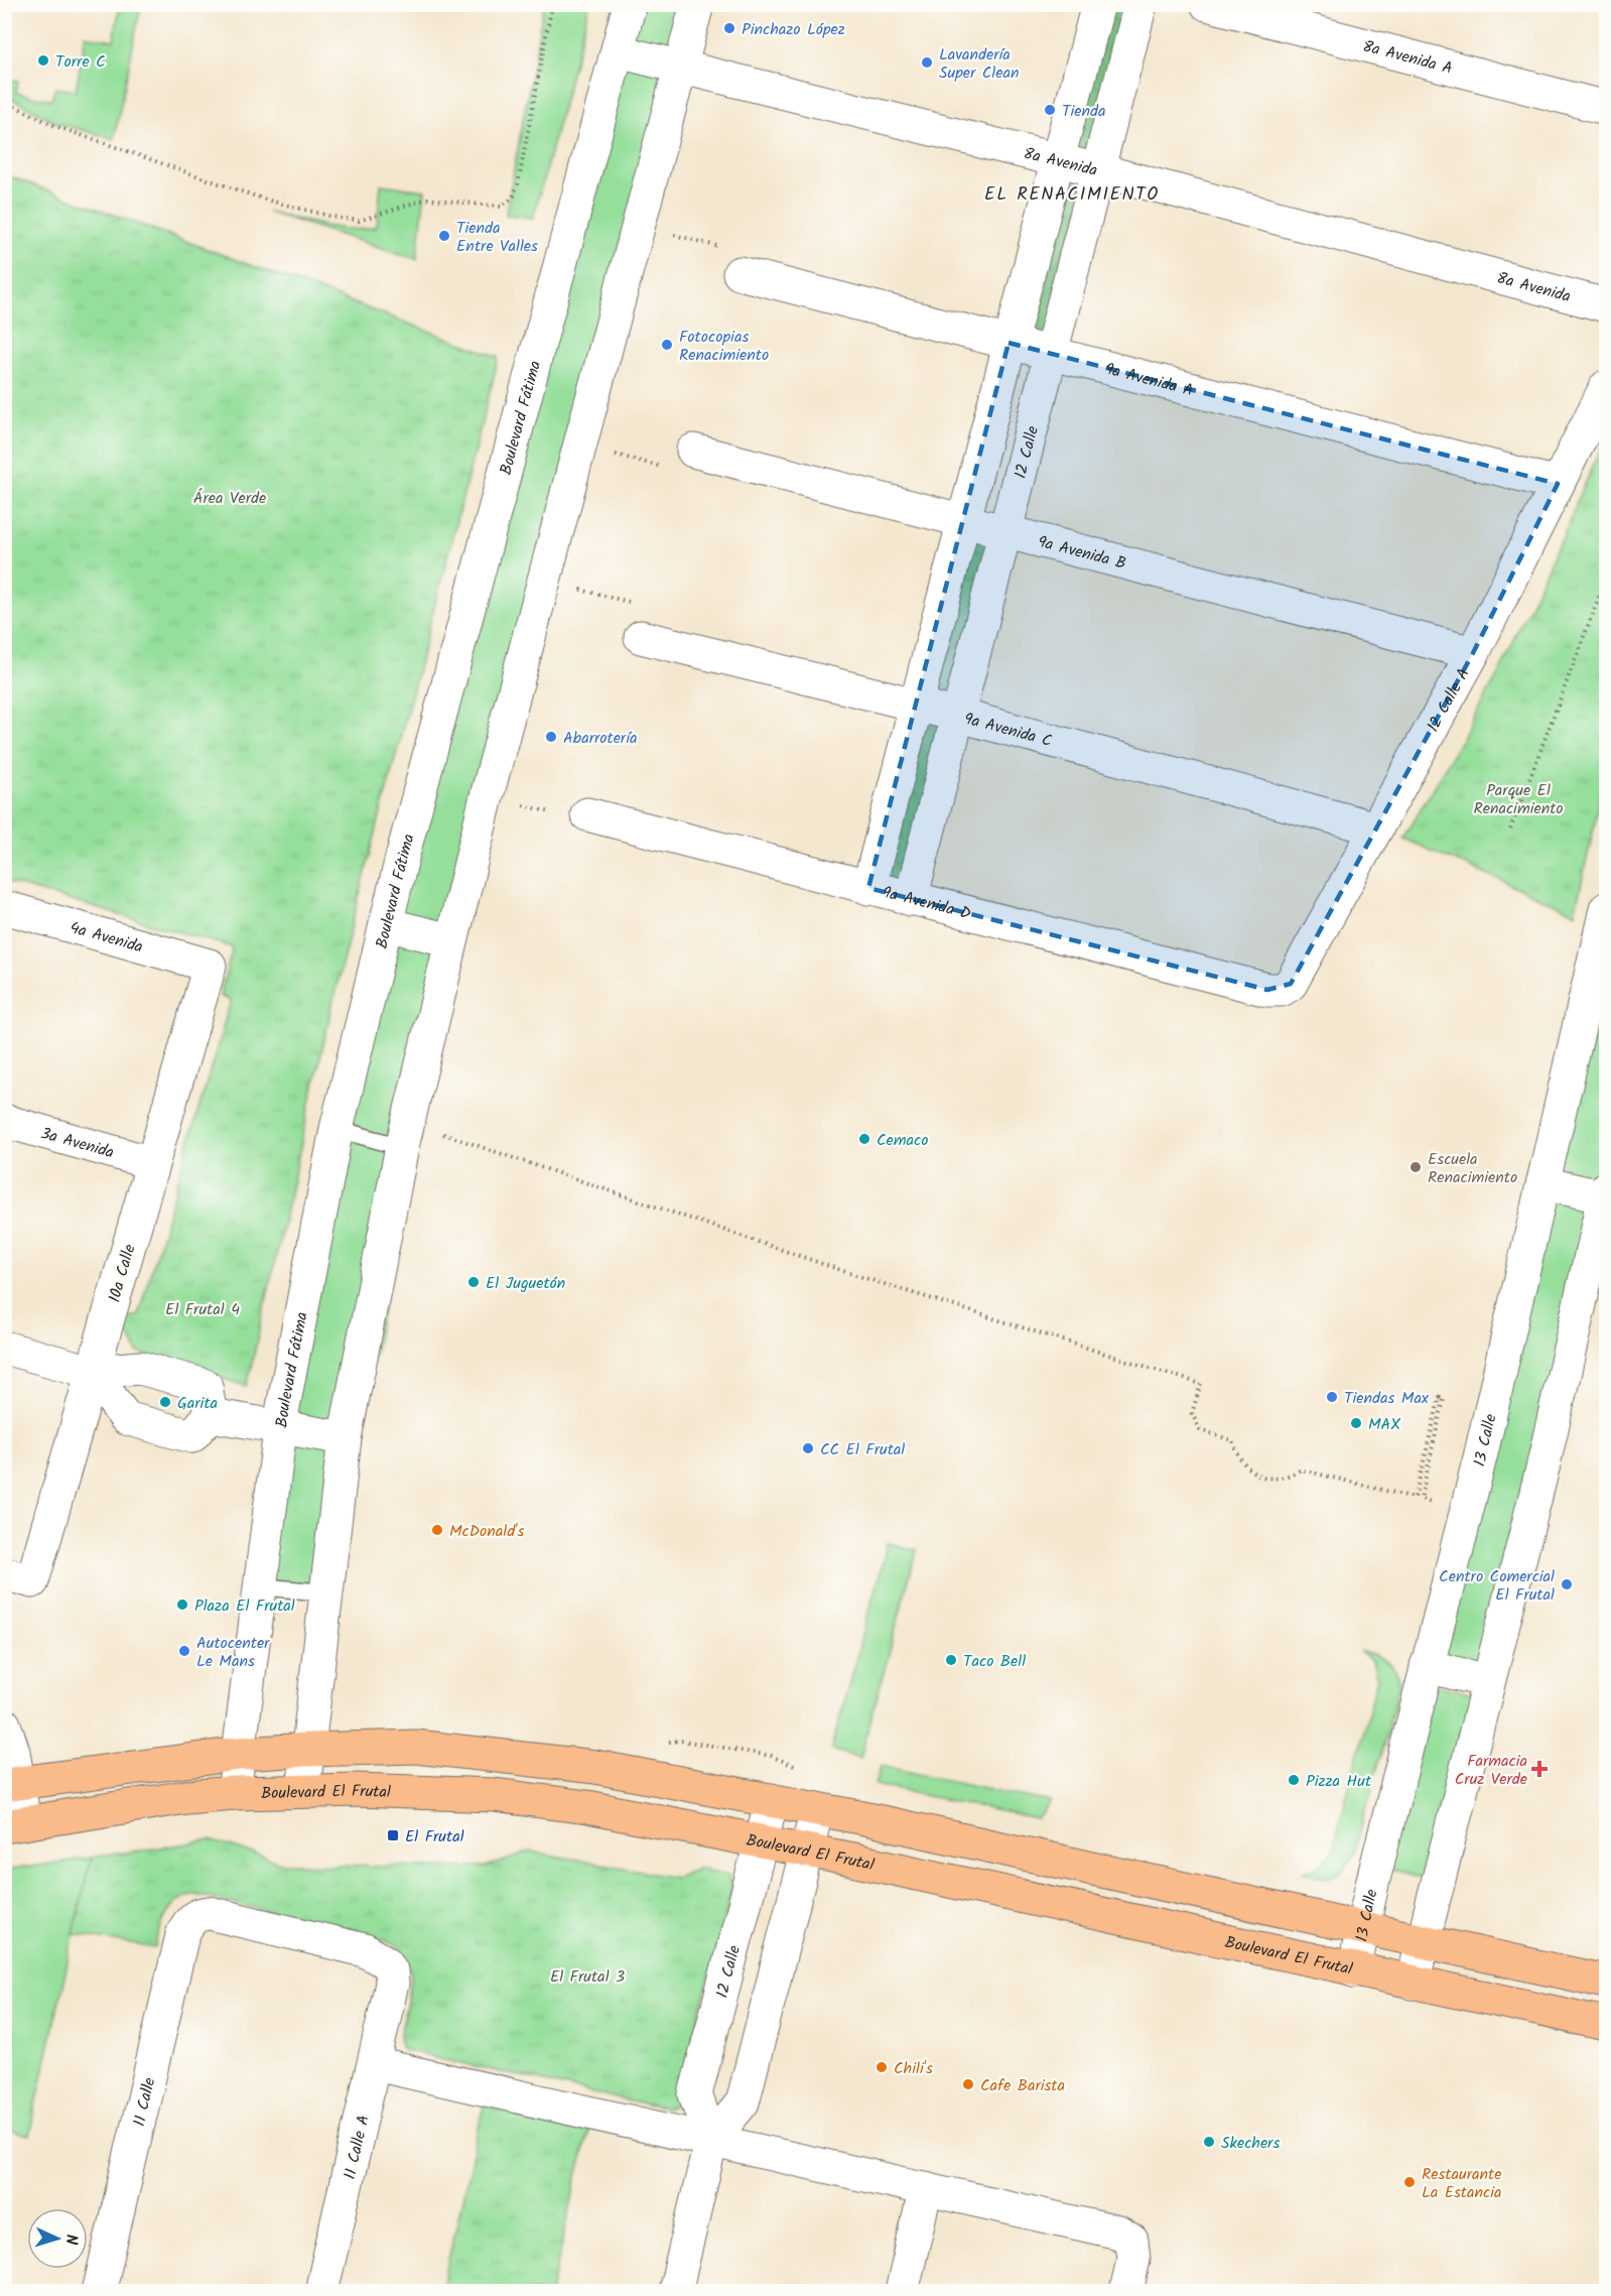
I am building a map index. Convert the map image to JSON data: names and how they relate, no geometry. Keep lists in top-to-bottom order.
{
  "streets": {
    "main road": ["Boulevard El Frutal"],
    "street": [
      "8a Avenida A",
      "8a Avenida",
      "9a Avenida A",
      "Boulevard Fátima",
      "12 Calle",
      "9a Avenida B",
      "12 Calle A",
      "9a Avenida C",
      "9a Avenida D",
      "4a Avenida",
      "3a Avenida",
      "10a Calle",
      "13 Calle",
      "11 Calle",
      "11 Calle A"
    ]
  },
  "crossings": [
    ["8a Avenida", "Boulevard Fátima"],
    ["8a Avenida", "12 Calle"],
    ["9a Avenida A", "12 Calle"],
    ["9a Avenida A", "12 Calle A"],
    ["Boulevard Fátima", "Boulevard El Frutal"],
    ["12 Calle", "9a Avenida B"],
    ["12 Calle", "9a Avenida C"],
    ["12 Calle", "9a Avenida D"],
    ["12 Calle", "Boulevard El Frutal"],
    ["9a Avenida B", "12 Calle A"],
    ["12 Calle A", "9a Avenida C"],
    ["12 Calle A", "9a Avenida D"],
    ["4a Avenida", "10a Calle"],
    ["3a Avenida", "10a Calle"],
    ["13 Calle", "Boulevard El Frutal"],
    ["11 Calle", "11 Calle A"]
  ],
  "districts": ["EL RENACIMIENTO"],
  "parks": [
    "Área Verde",
    "Parque El Renacimiento",
    "El Frutal 4",
    "El Frutal 3"
  ],
  "places": {
    "other": [
      "Pinchazo López",
      "Torre C",
      "Lavandería Super Clean",
      "Tienda",
      "Tienda Entre Valles",
      "Fotocopias Renacimiento",
      "Abarrotería",
      "Cemaco",
      "Escuela Renacimiento",
      "El Juguetón",
      "Tiendas Max",
      "Garita",
      "MAX",
      "CC El Frutal",
      "McDonald's",
      "Centro Comercial El Frutal",
      "Plaza El Frutal",
      "Autocenter Le Mans",
      "Taco Bell",
      "Pizza Hut",
      "Chili's",
      "Cafe Barista",
      "Skechers",
      "Restaurante La Estancia"
    ],
    "health": ["Farmacia Cruz Verde"],
    "transit": ["El Frutal"]
  },
  "north": "right"
}
